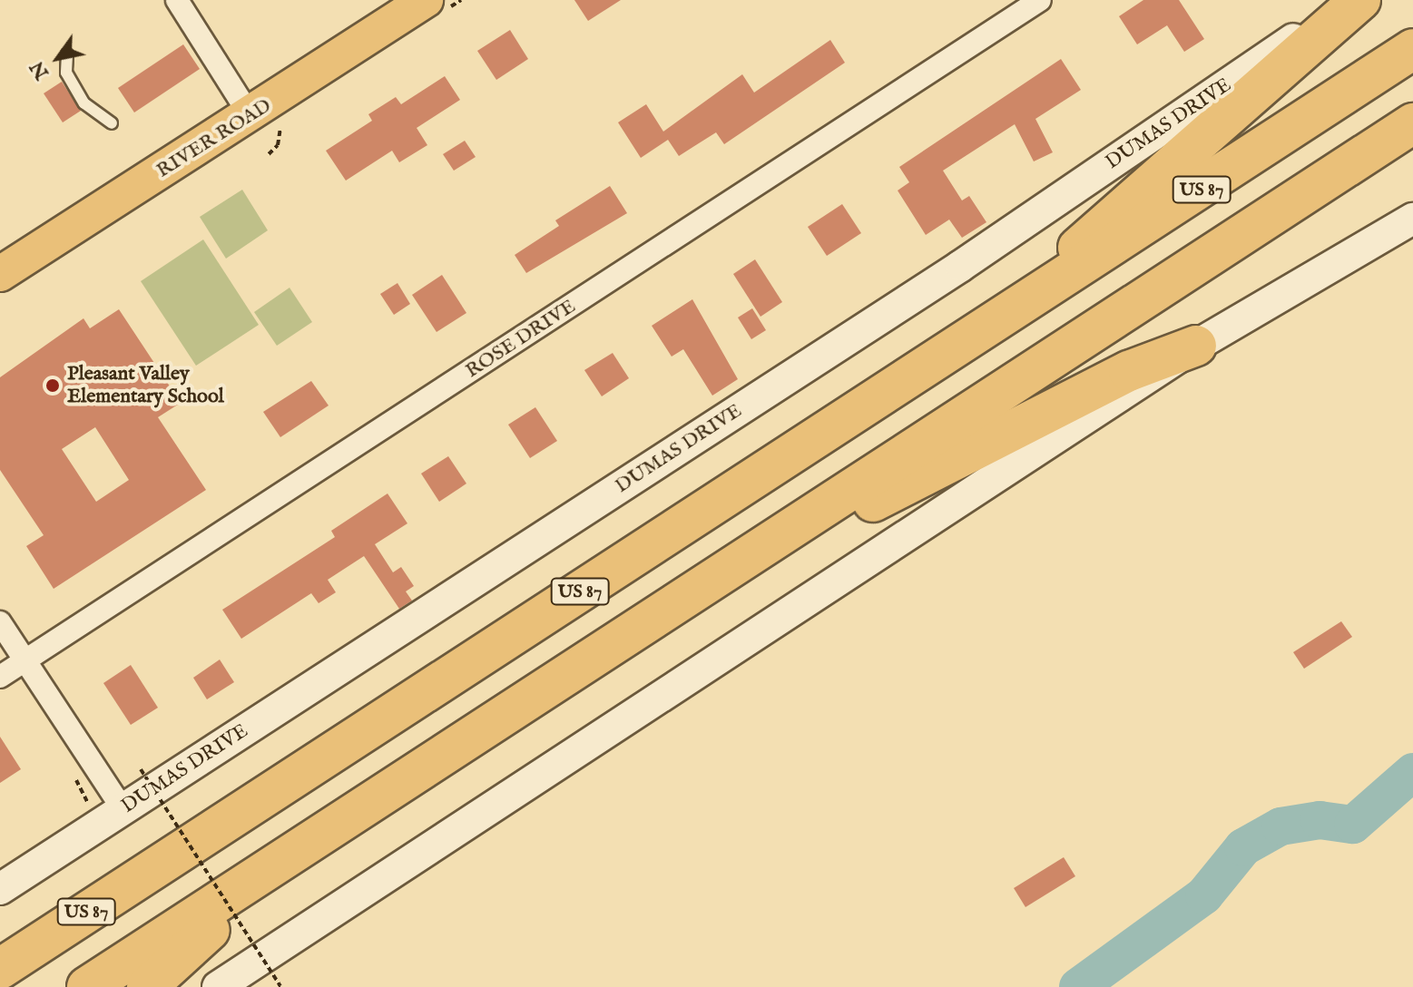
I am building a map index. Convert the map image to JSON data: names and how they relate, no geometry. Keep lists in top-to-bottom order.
{
  "streets": {
    "highway": ["US 87"],
    "main road": ["DUMAS DRIVE", "RIVER ROAD"],
    "street": ["ROSE DRIVE"]
  },
  "places": ["Pleasant Valley Elementary School"],
  "north": "bottom left"
}
